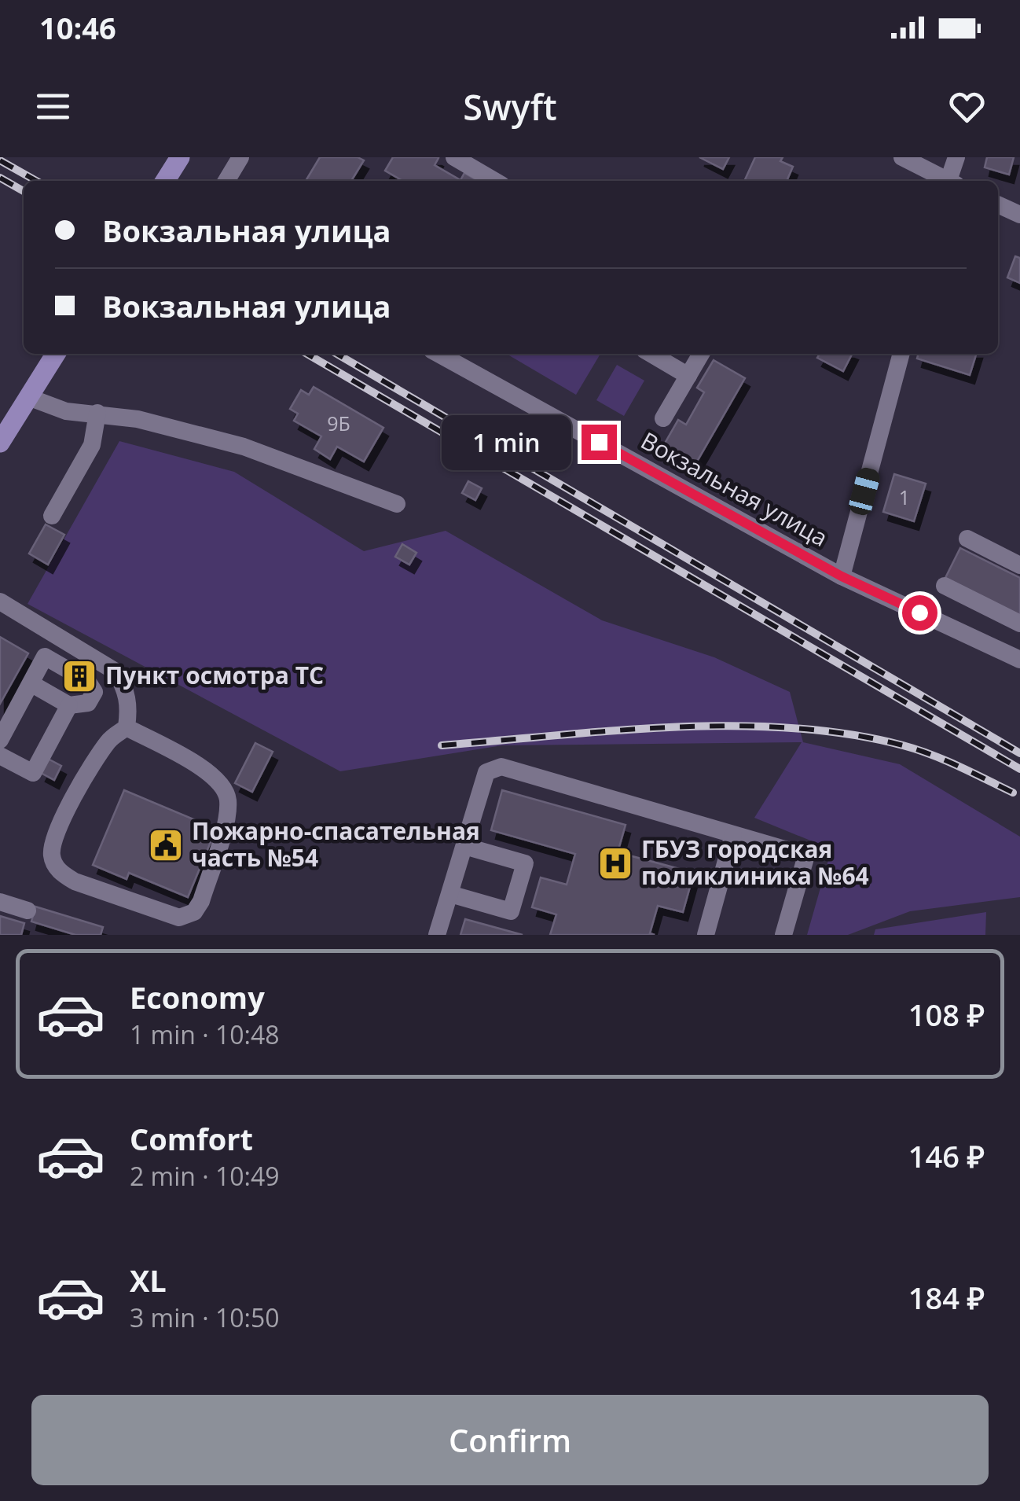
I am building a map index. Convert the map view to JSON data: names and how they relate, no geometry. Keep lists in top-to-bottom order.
{
  "streets": {
    "street": ["Вокзальная улица"]
  },
  "places": {
    "building": ["Пункт осмотра ТС"],
    "public building": ["Пожарно-спасательная часть №54"],
    "hospital": ["ГБУЗ городская поликлиника №64"]
  },
  "house_numbers": ["9Б", "1"],
  "page": {
    "status": "10:46",
    "header": "Swyft",
    "banner": ["Вокзальная улица", "Вокзальная улица"],
    "bubble": "1 min",
    "list": [
      {
        "name": "Economy",
        "note": "1 min · 10:48",
        "value": "108 ₽"
      },
      {
        "name": "Comfort",
        "note": "2 min · 10:49",
        "value": "146 ₽"
      },
      {
        "name": "XL",
        "note": "3 min · 10:50",
        "value": "184 ₽"
      }
    ],
    "buttons": "Confirm"
  }
}
